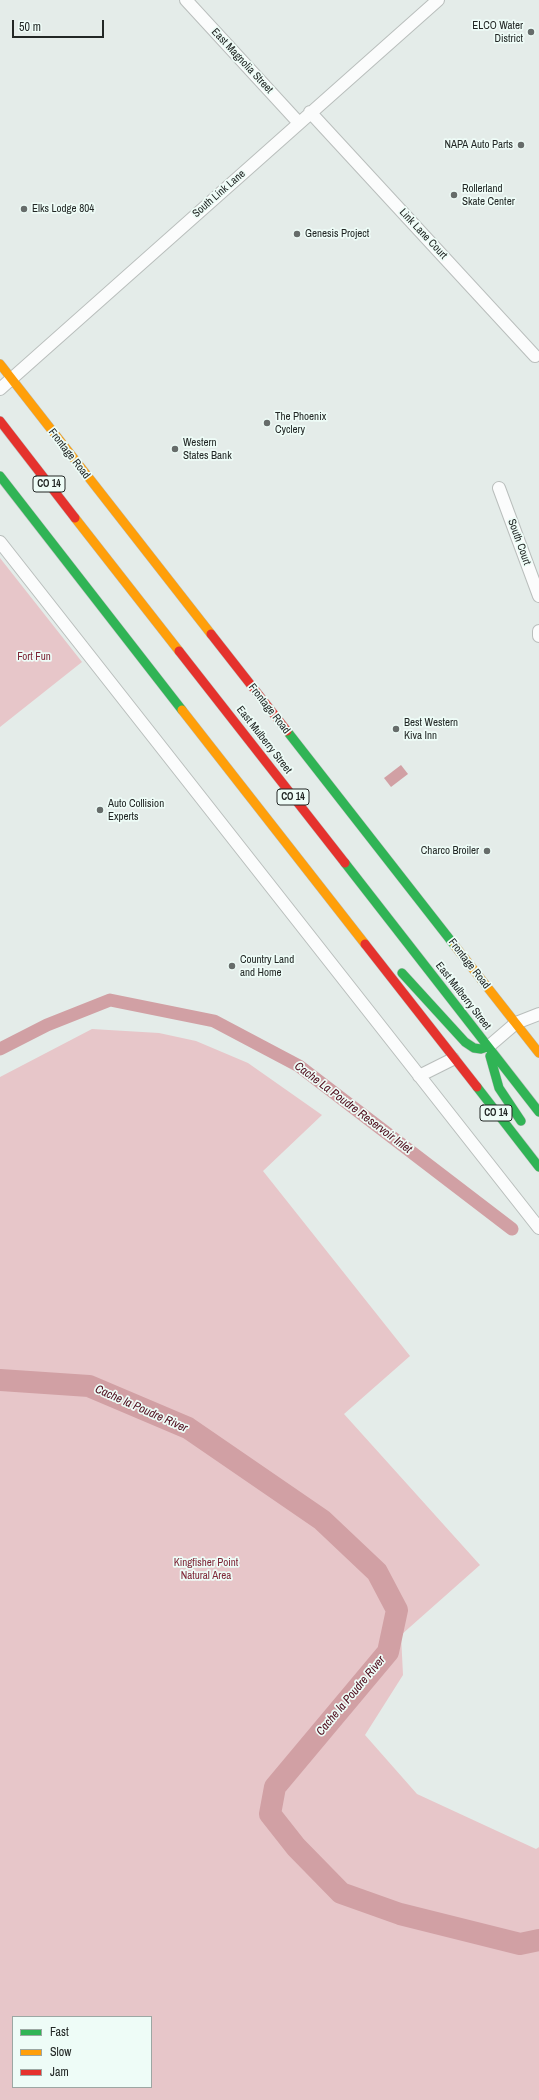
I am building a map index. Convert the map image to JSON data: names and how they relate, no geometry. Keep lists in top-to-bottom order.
{
  "streets": {
    "main road": ["Frontage Road", "CO 14", "East Mulberry Street"],
    "street": [
      "East Magnolia Street",
      "South Link Lane",
      "Link Lane Court",
      "South Court"
    ]
  },
  "crossings": [
    ["East Magnolia Street", "South Link Lane"],
    ["South Link Lane", "Link Lane Court"],
    ["South Link Lane", "Frontage Road"]
  ],
  "water": ["Cache La Poudre Reservoir Inlet", "Cache la Poudre River"],
  "parks": ["Fort Fun", "Kingfisher Point Natural Area"],
  "places": [
    "ELCO Water District",
    "NAPA Auto Parts",
    "Rollerland Skate Center",
    "Elks Lodge 804",
    "Genesis Project",
    "The Phoenix Cyclery",
    "Western States Bank",
    "Best Western Kiva Inn",
    "Auto Collision Experts",
    "Charco Broiler",
    "Country Land and Home"
  ],
  "legend": ["Fast", "Slow", "Jam"],
  "scale_bar": "50 m"
}
